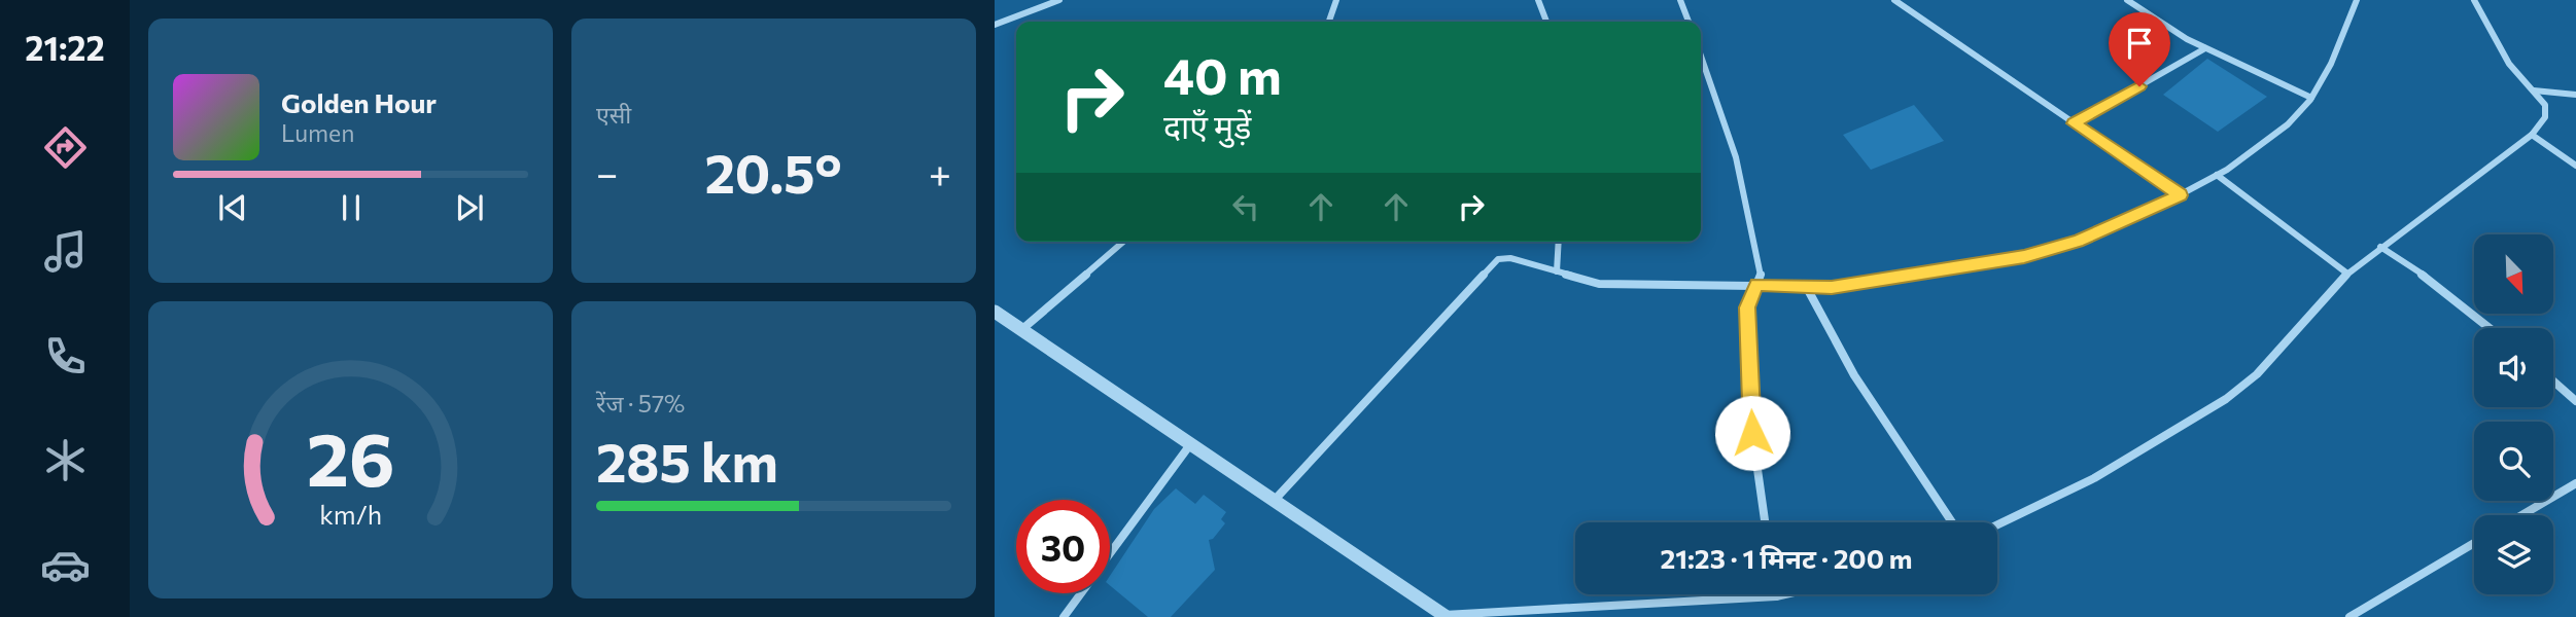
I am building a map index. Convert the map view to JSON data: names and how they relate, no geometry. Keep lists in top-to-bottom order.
{
  "north": "bottom right",
  "page": {
    "tabs": "21:22",
    "tile": [
      "एसी",
      ["रेंज · 57%", "285 km"]
    ],
    "turn": ["40 m", "दाएँ मुड़ें"],
    "song": ["Golden Hour", "Lumen"],
    "heat": ["−", "20.5°", "+"],
    "limit": "30",
    "trip": "21:23 · 1 मिनट · 200 m",
    "gauge": ["26", "km/h"]
  }
}
